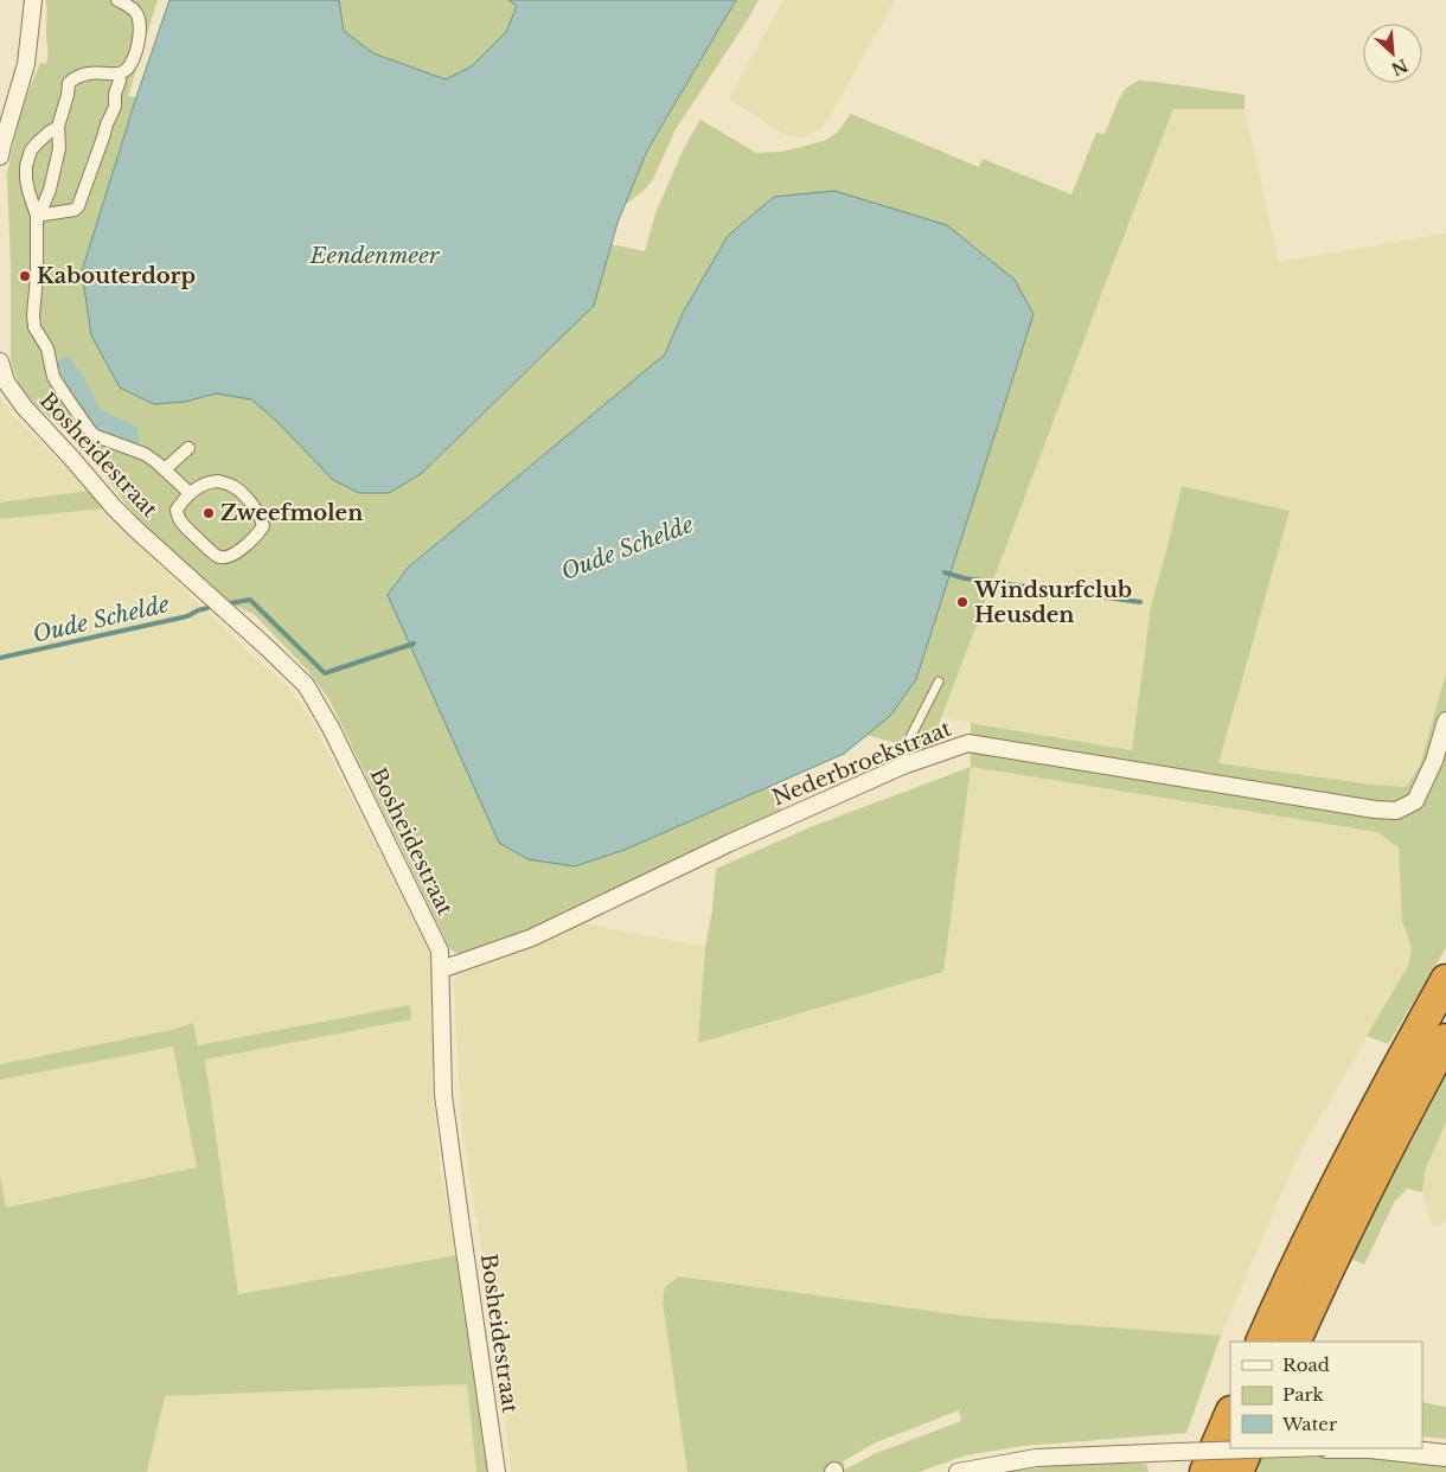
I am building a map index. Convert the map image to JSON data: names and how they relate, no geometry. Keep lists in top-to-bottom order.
{
  "streets": {
    "street": ["Bosheidestraat", "Nederbroekstraat"]
  },
  "crossings": [
    ["Bosheidestraat", "Nederbroekstraat"]
  ],
  "water": ["Eendenmeer", "Oude Schelde"],
  "places": ["Kabouterdorp", "Zweefmolen", "Windsurfclub Heusden"],
  "legend": ["Road", "Park", "Water"],
  "north": "bottom right"
}
